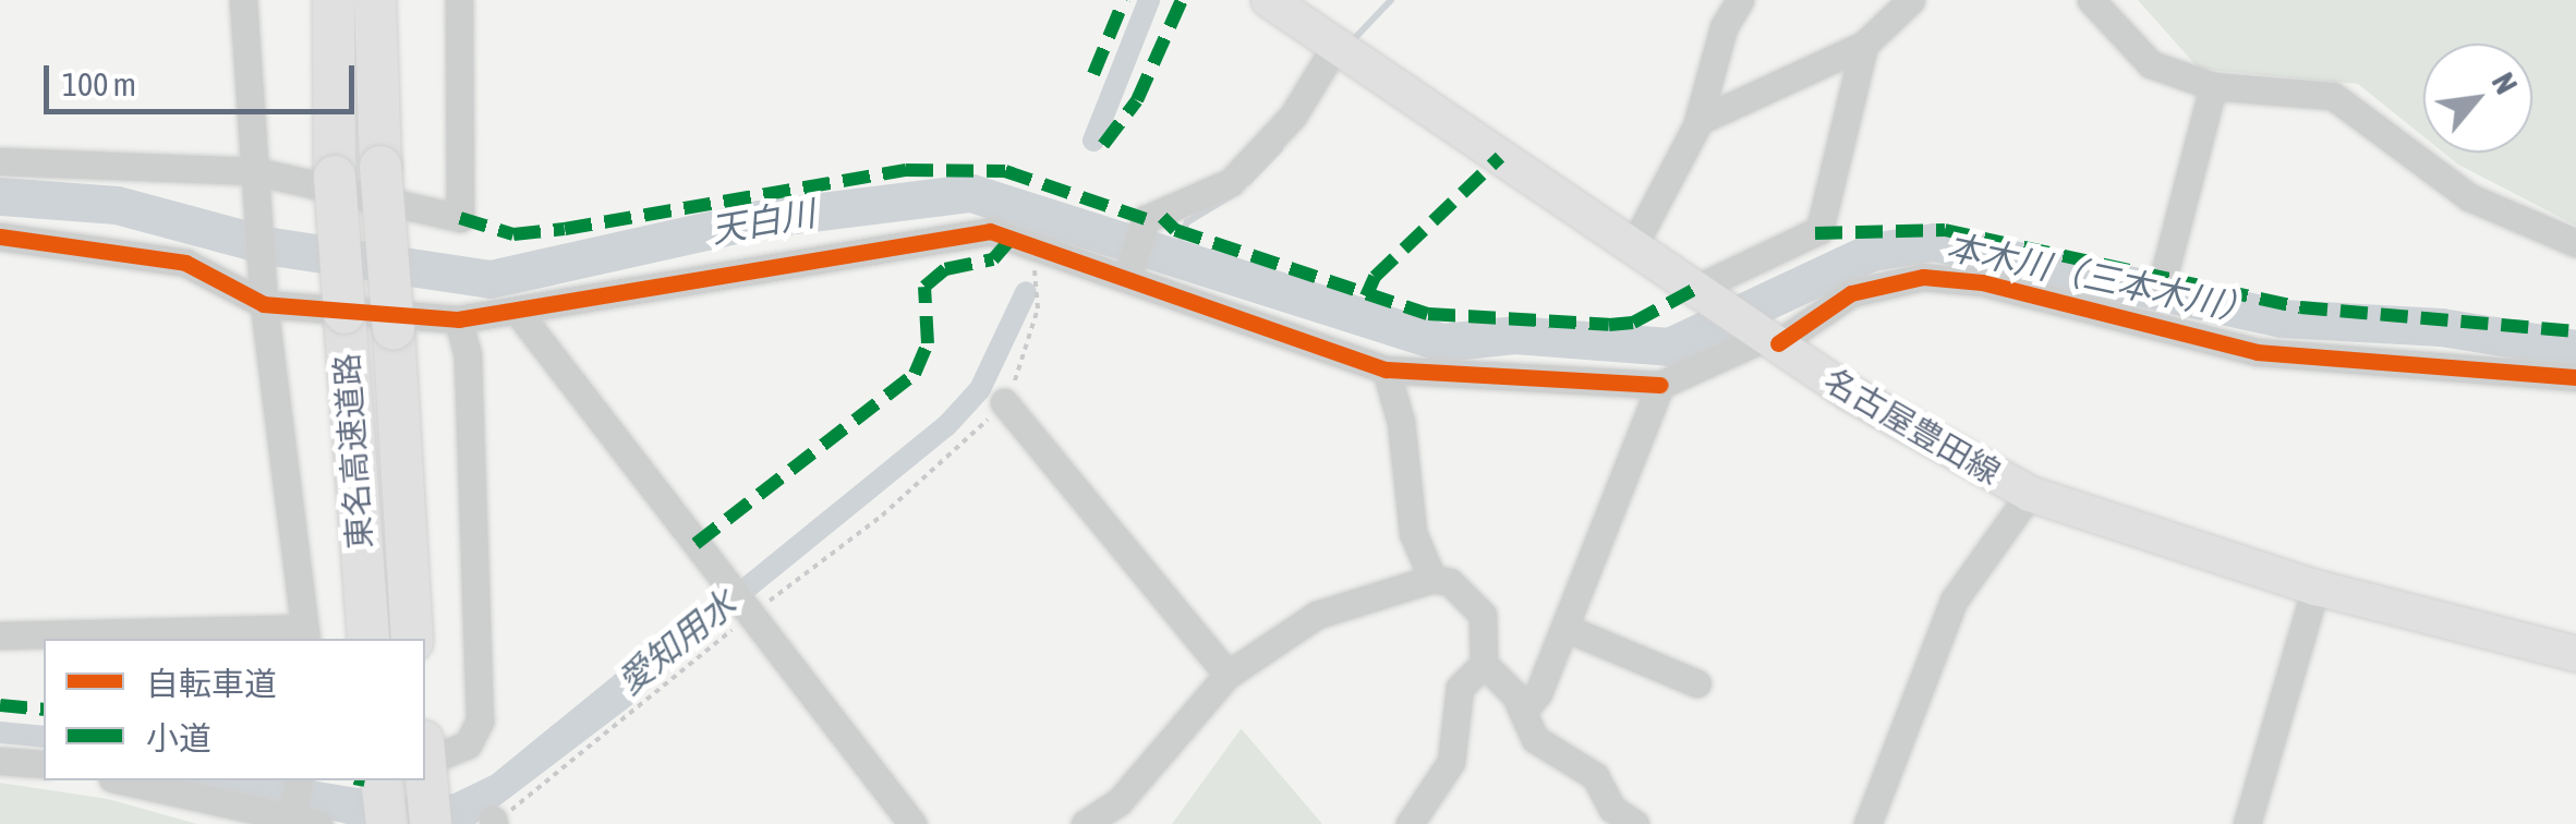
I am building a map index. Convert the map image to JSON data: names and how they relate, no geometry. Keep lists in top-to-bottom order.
{
  "streets": {
    "highway": ["東名高速道路"],
    "main road": ["名古屋豊田線"]
  },
  "water": ["天白川", "本木川（三本木川）", "愛知用水"],
  "legend": ["自転車道", "小道"],
  "scale_bar": "100 m",
  "north": "top right"
}
